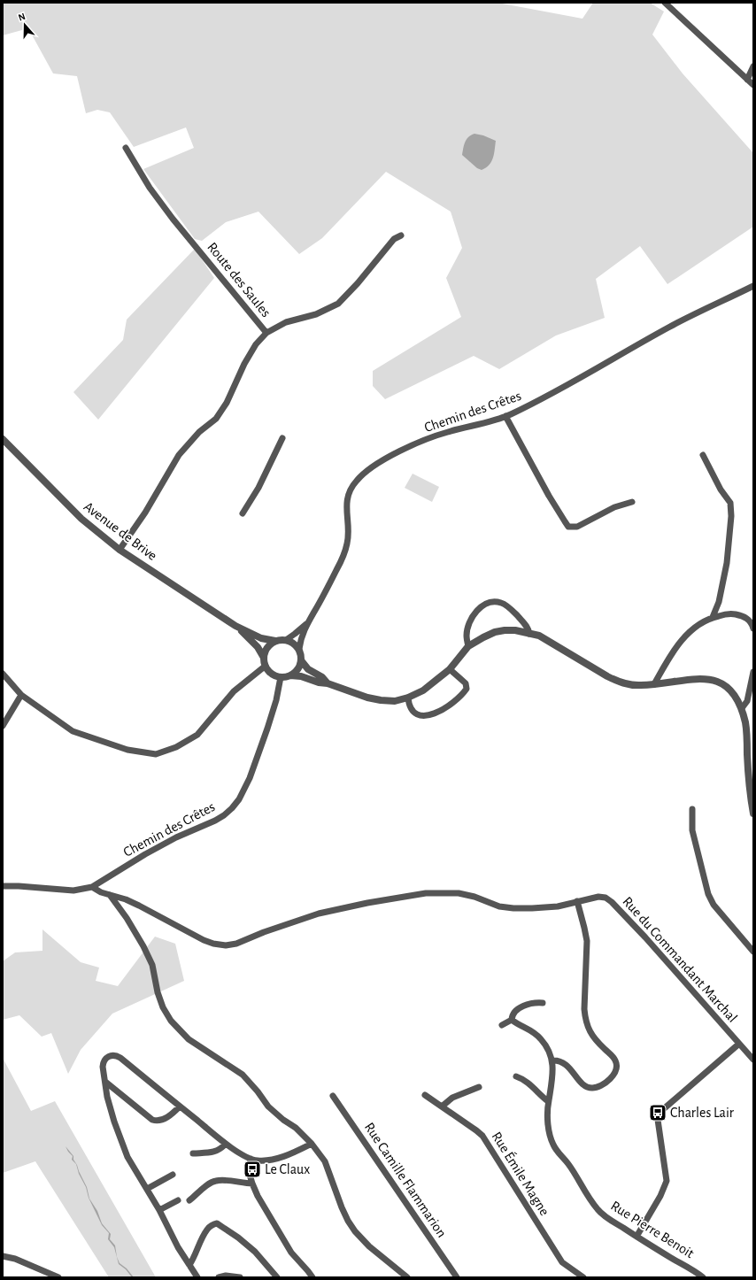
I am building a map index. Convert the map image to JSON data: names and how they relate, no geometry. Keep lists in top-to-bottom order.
{
  "streets": {
    "street": [
      "Route des Saules",
      "Chemin des Crêtes",
      "Avenue de Brive",
      "Rue du Commandant Marchal",
      "Rue Émile Magne",
      "Rue Camille Flammarion",
      "Rue Pierre Benoit"
    ]
  },
  "crossings": [
    ["Route des Saules", "Avenue de Brive"],
    ["Chemin des Crêtes", "Rue du Commandant Marchal"]
  ],
  "places": {
    "bus stop": ["Charles Lair", "Le Claux"]
  },
  "north": "top"
}
